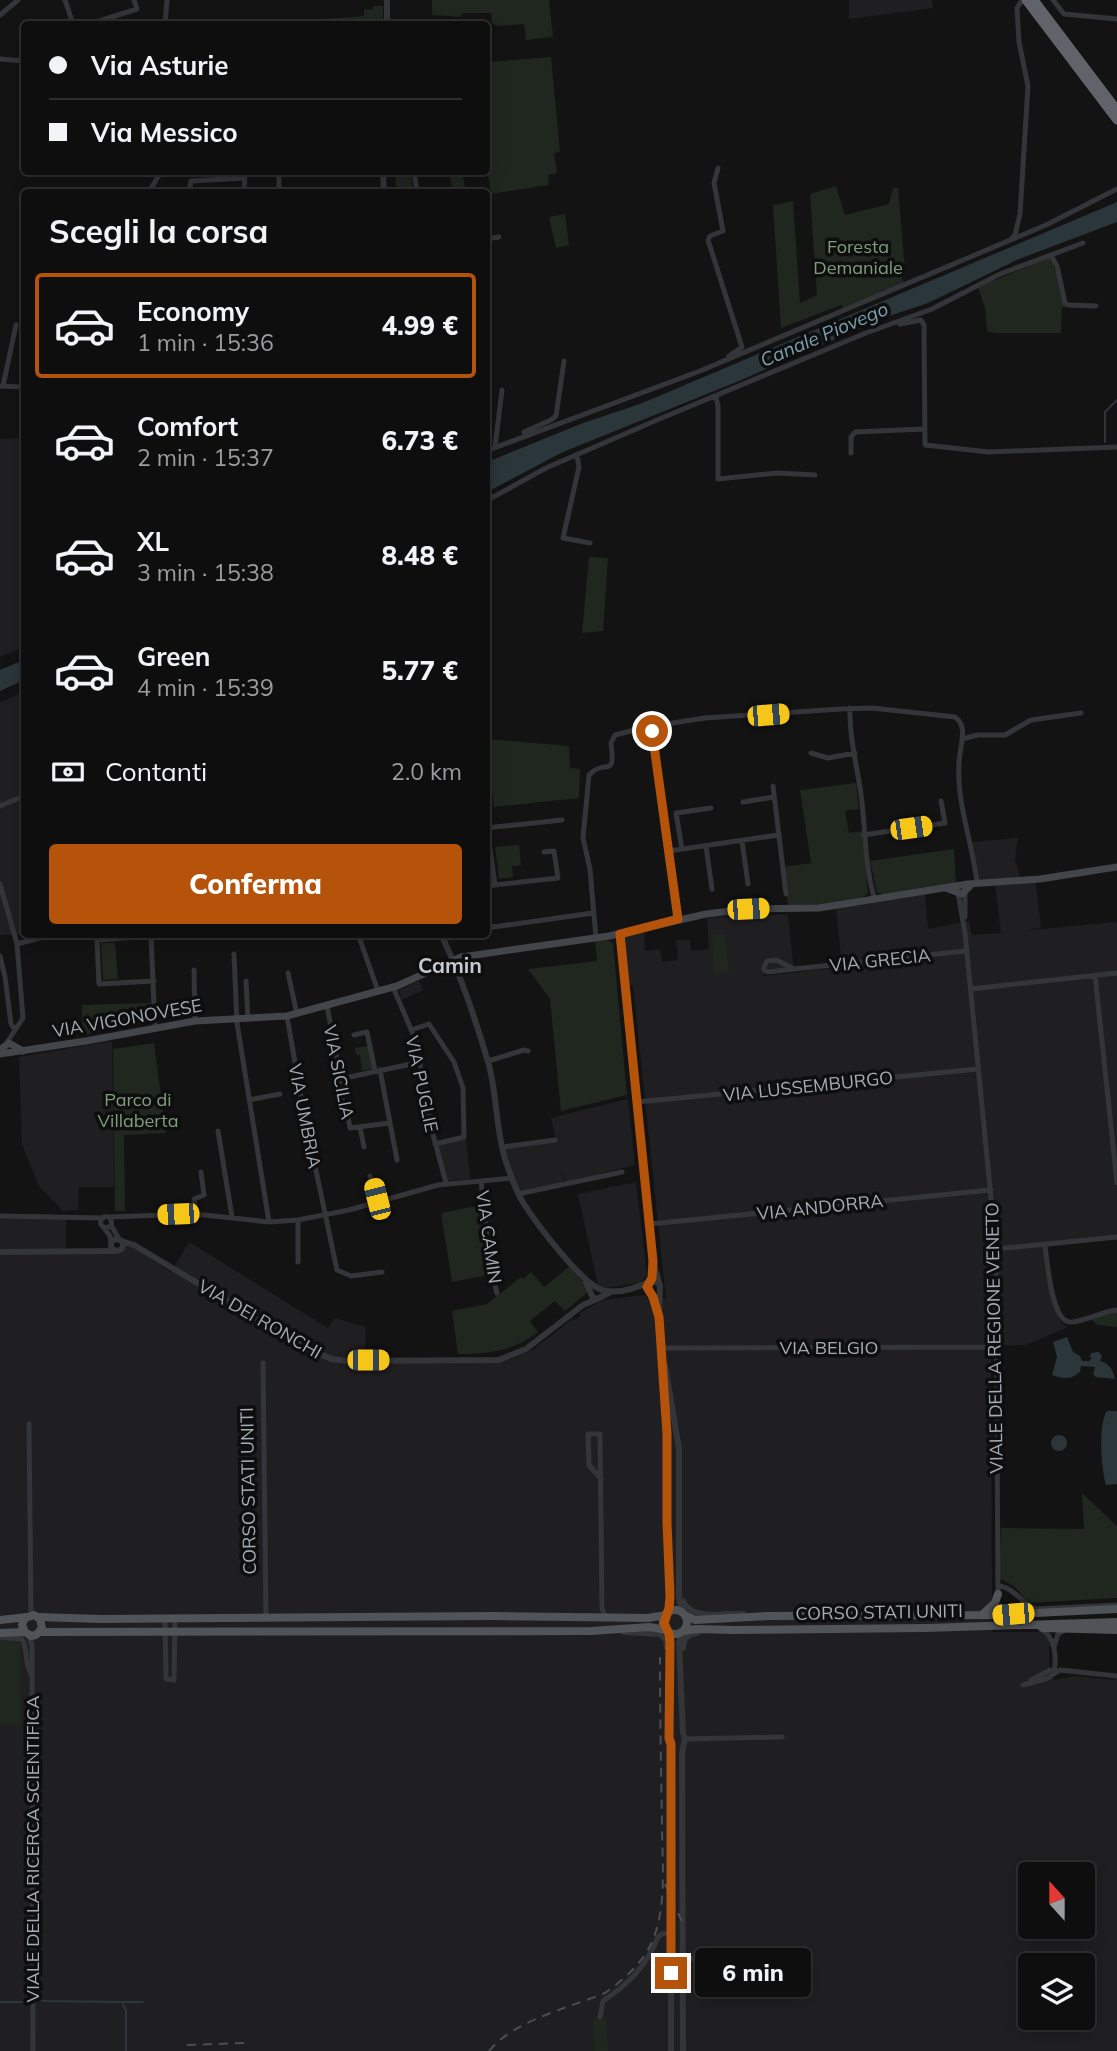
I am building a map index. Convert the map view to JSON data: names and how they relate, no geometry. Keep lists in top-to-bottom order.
{
  "streets": {
    "main road": ["VIA VIGONOVESE", "CORSO STATI UNITI"],
    "street": [
      "VIA GRECIA",
      "VIA SICILIA",
      "VIA PUGLIE",
      "VIA LUSSEMBURGO",
      "VIA UMBRIA",
      "VIA ANDORRA",
      "VIA CAMIN",
      "VIA DEI RONCHI",
      "VIALE DELLA REGIONE VENETO",
      "VIA BELGIO",
      "VIALE DELLA RICERCA SCIENTIFICA"
    ]
  },
  "crossings": [
    ["VIA GRECIA", "VIALE DELLA REGIONE VENETO"],
    ["VIA VIGONOVESE", "VIA SICILIA"],
    ["VIA VIGONOVESE", "VIA PUGLIE"],
    ["VIA VIGONOVESE", "VIA UMBRIA"],
    ["VIA VIGONOVESE", "VIALE DELLA REGIONE VENETO"],
    ["VIA LUSSEMBURGO", "VIALE DELLA REGIONE VENETO"],
    ["VIA ANDORRA", "VIALE DELLA REGIONE VENETO"],
    ["VIALE DELLA REGIONE VENETO", "VIA BELGIO"]
  ],
  "districts": ["Camin"],
  "water": ["Canale Piovego"],
  "parks": ["Foresta Demaniale", "Parco di Villaberta"],
  "north": "top",
  "page": {
    "banner": ["Via Asturie", "Via Messico"],
    "heading": "Scegli la corsa",
    "list": [
      {
        "name": "Economy",
        "note": "1 min · 15:36",
        "value": "4.99 €"
      },
      {
        "name": "Comfort",
        "note": "2 min · 15:37",
        "value": "6.73 €"
      },
      {
        "name": "XL",
        "note": "3 min · 15:38",
        "value": "8.48 €"
      },
      {
        "name": "Green",
        "note": "4 min · 15:39",
        "value": "5.77 €"
      }
    ],
    "pay": ["Contanti", "2.0 km"],
    "buttons": "Conferma",
    "bubble": "6 min"
  }
}
